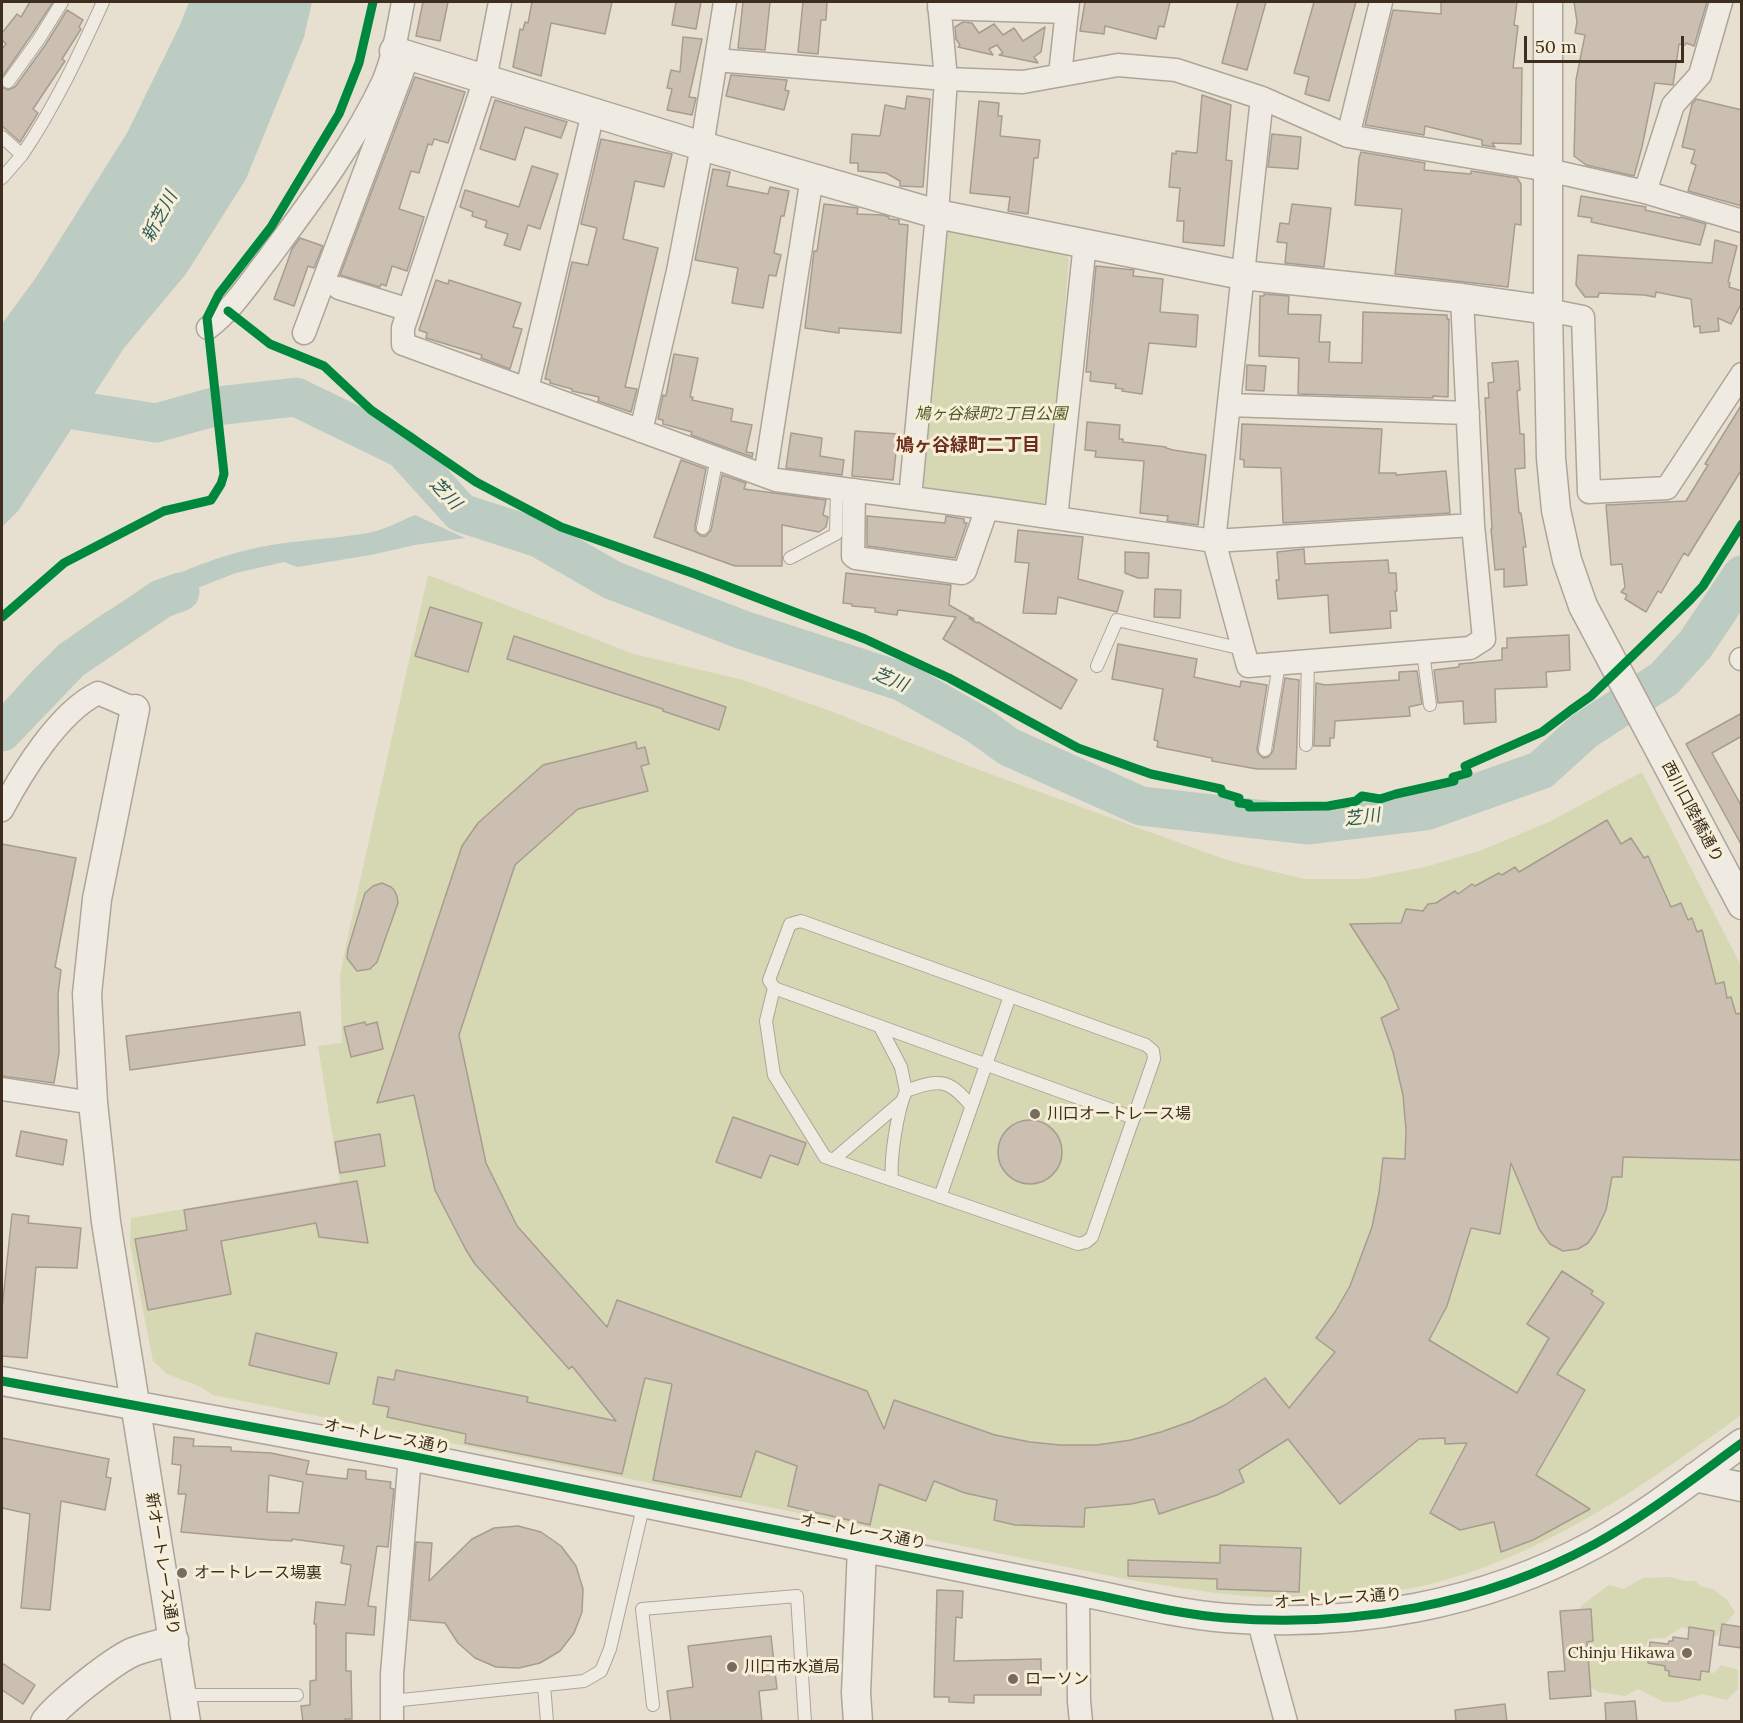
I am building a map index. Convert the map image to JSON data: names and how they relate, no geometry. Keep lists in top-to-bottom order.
{
  "streets": {
    "street": ["西川口陸橋通り", "オートレース通り", "新オートレース通り"]
  },
  "crossings": [
    ["オートレース通り", "新オートレース通り"]
  ],
  "districts": ["鳩ヶ谷緑町二丁目"],
  "water": ["新芝川", "芝川"],
  "parks": ["鳩ヶ谷緑町2丁目公園"],
  "places": [
    "川口オートレース場",
    "オートレース場裏",
    "Chinju Hikawa",
    "川口市水道局",
    "ローソン"
  ],
  "scale_bar": "50 m"
}
